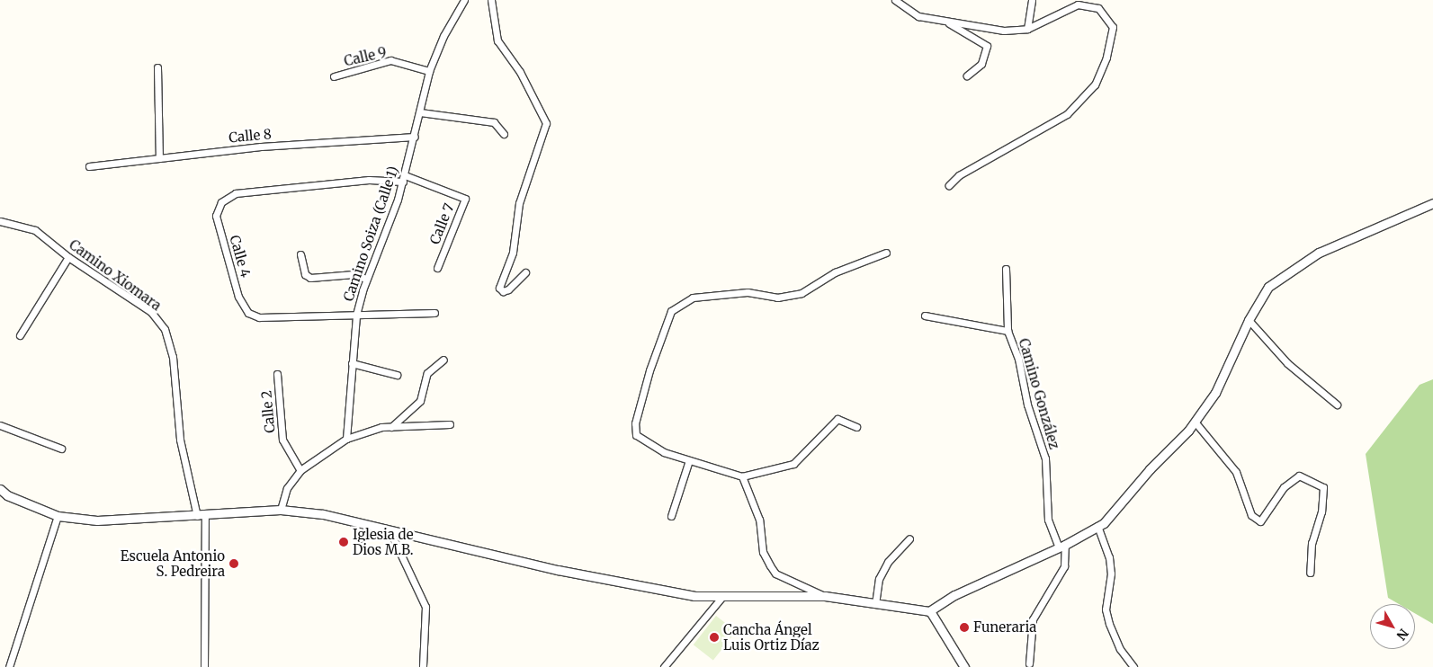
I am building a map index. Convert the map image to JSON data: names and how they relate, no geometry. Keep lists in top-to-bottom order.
{
  "streets": {
    "street": [
      "Calle 9",
      "Calle 8",
      "Calle 7",
      "Camino Soiza (Calle 1)",
      "Calle 4",
      "Camino Xiomara",
      "Camino González",
      "Calle 2"
    ]
  },
  "crossings": [
    ["Calle 9", "Camino Soiza (Calle 1)"],
    ["Calle 8", "Camino Soiza (Calle 1)"],
    ["Calle 7", "Camino Soiza (Calle 1)"],
    ["Calle 7", "Calle 4"],
    ["Camino Soiza (Calle 1)", "Calle 4"]
  ],
  "places": [
    "Iglesia de Dios M.B.",
    "Escuela Antonio S. Pedreira",
    "Funeraria",
    "Cancha Ángel Luis Ortiz Díaz"
  ],
  "north": "bottom right"
}
